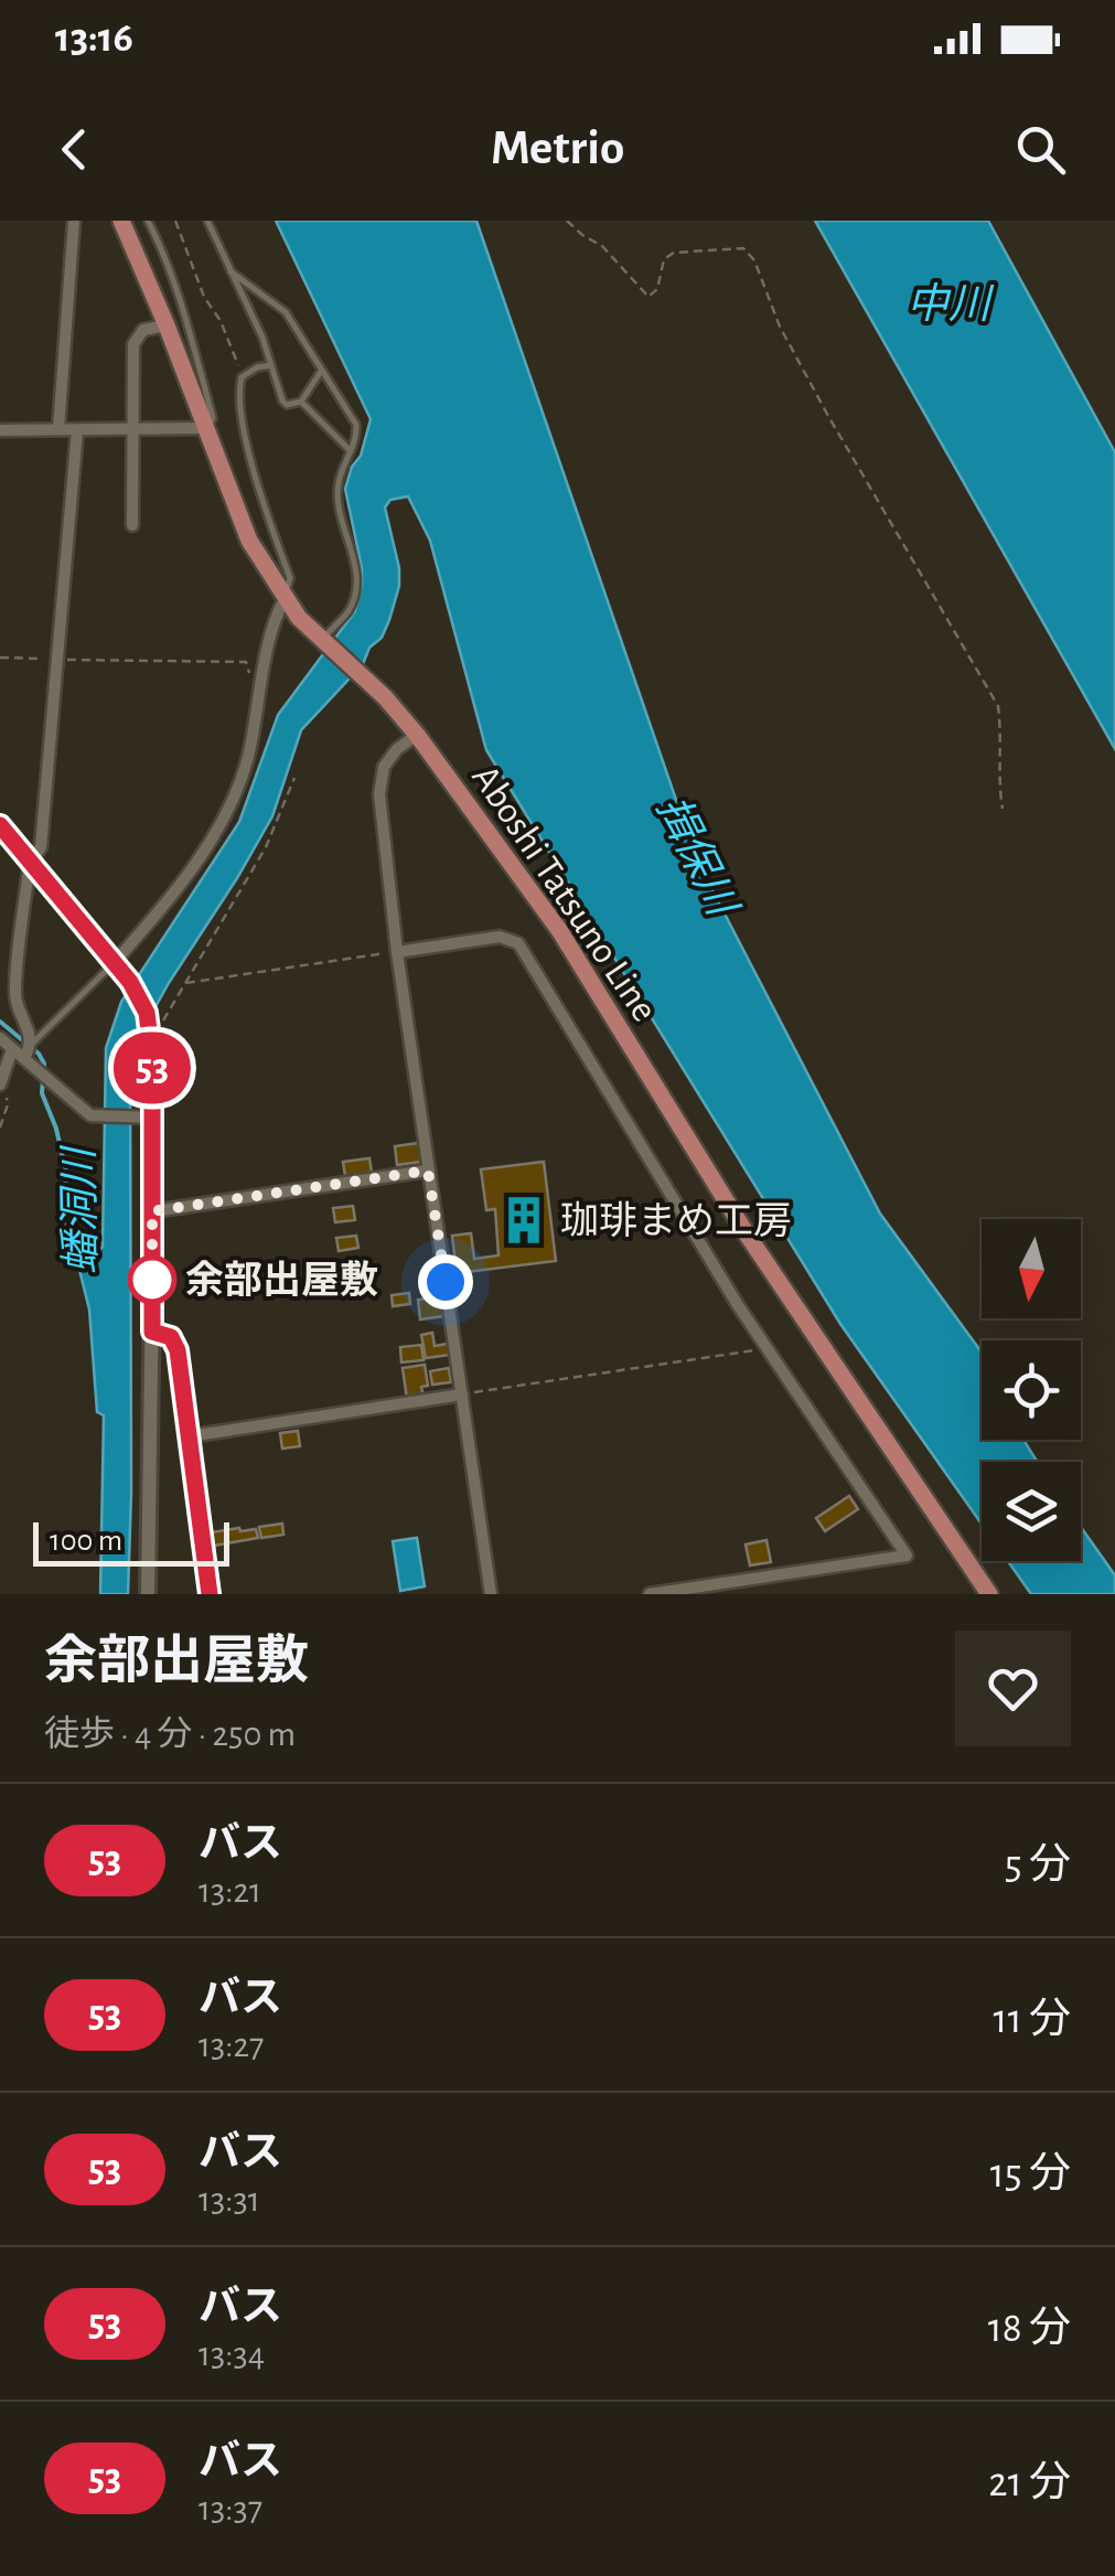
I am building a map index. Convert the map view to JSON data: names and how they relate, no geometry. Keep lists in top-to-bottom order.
{
  "streets": {
    "main road": ["Aboshi Tatsuno Line"]
  },
  "water": ["中川", "揖保川", "蟠洞川"],
  "places": {
    "building": ["珈琲まめ工房"],
    "other": ["余部出屋敷"]
  },
  "lines": ["bus line 53"],
  "scale_bar": "100 m",
  "north": "bottom",
  "page": {
    "status": "13:16",
    "header": "Metrio",
    "on_map": "53",
    "scale": "100 m",
    "heading": ["余部出屋敷", "徒歩 · 4 分 · 250 m"],
    "list": [
      {
        "mark": "53",
        "name": "バス",
        "note": "13:21",
        "value": "5 分"
      },
      {
        "mark": "53",
        "name": "バス",
        "note": "13:27",
        "value": "11 分"
      },
      {
        "mark": "53",
        "name": "バス",
        "note": "13:31",
        "value": "15 分"
      },
      {
        "mark": "53",
        "name": "バス",
        "note": "13:34",
        "value": "18 分"
      },
      {
        "mark": "53",
        "name": "バス",
        "note": "13:37",
        "value": "21 分"
      }
    ]
  }
}
